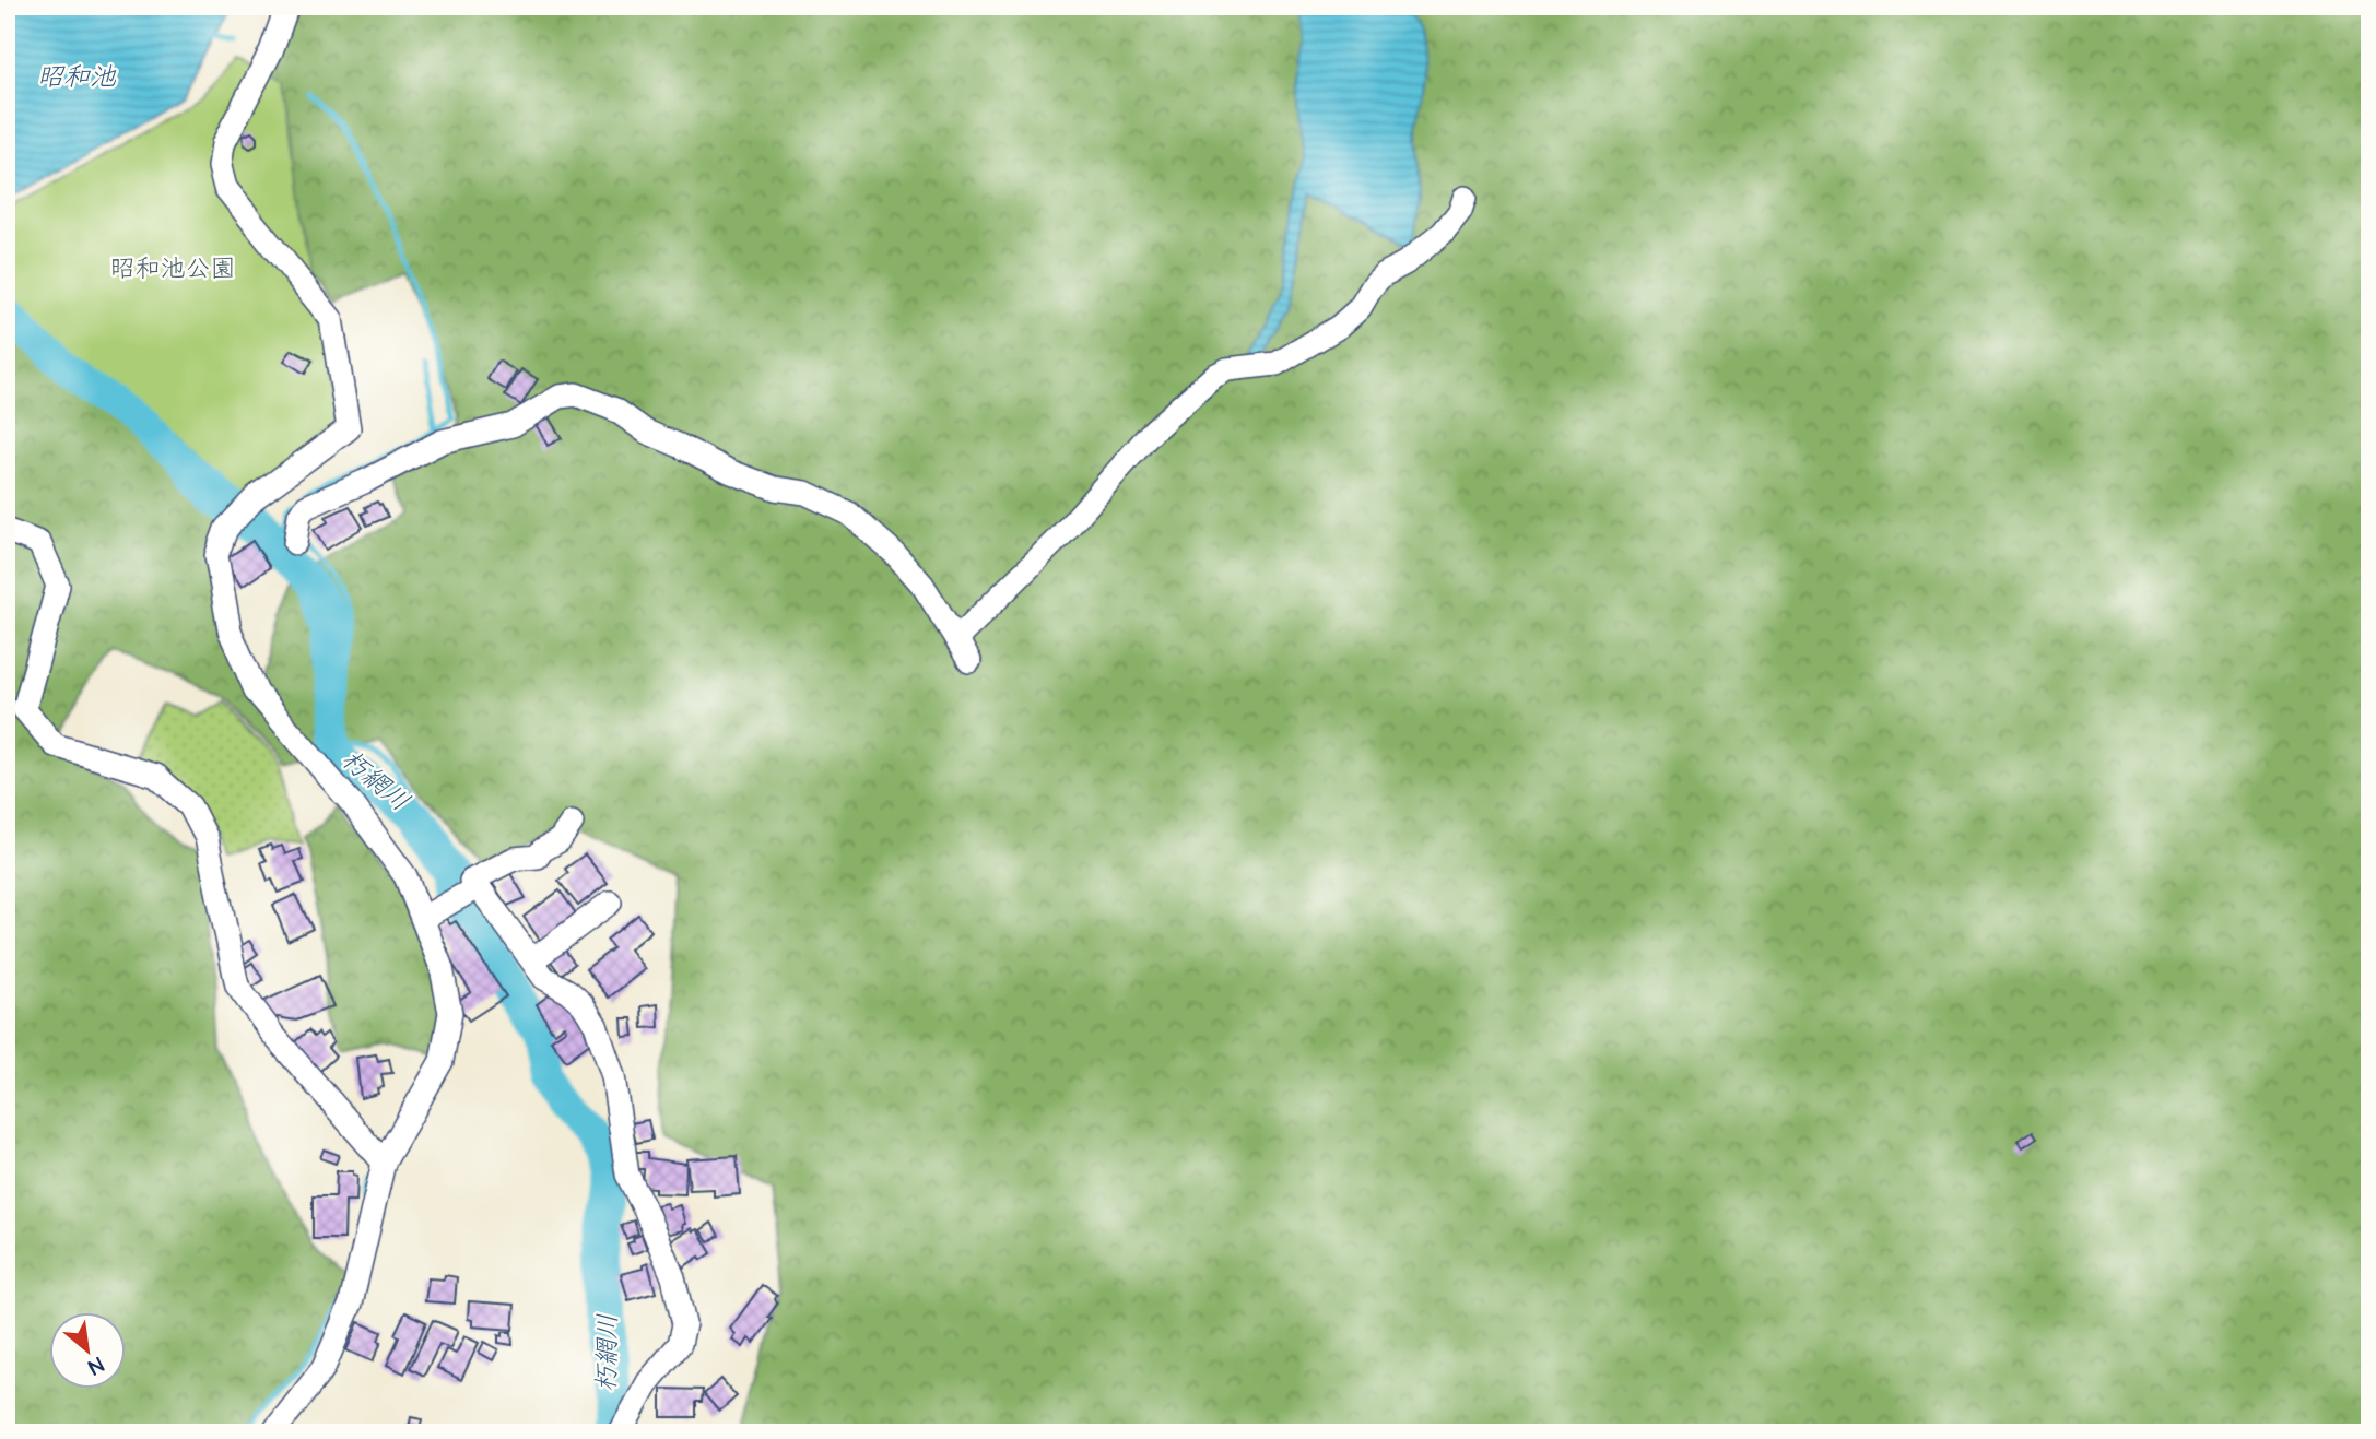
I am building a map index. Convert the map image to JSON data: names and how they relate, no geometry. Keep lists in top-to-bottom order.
{
  "water": ["昭和池", "朽網川"],
  "parks": ["昭和池公園"],
  "north": "bottom right"
}
